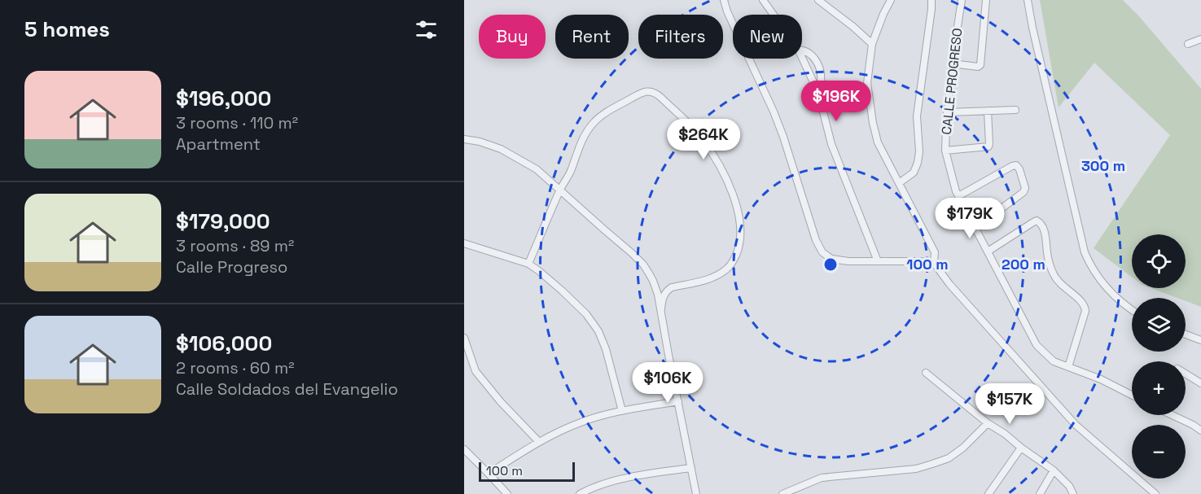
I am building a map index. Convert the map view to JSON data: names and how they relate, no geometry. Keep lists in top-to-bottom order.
{
  "streets": {
    "street": ["CALLE PROGRESO"]
  },
  "scale_bar": "100 m",
  "page": {
    "heading": "5 homes",
    "chip": [
      "Buy",
      "Rent",
      "Filters",
      "New"
    ],
    "list": [
      {
        "name": "$196,000",
        "note": "3 rooms · 110 m² · Apartment"
      },
      {
        "name": "$179,000",
        "note": "3 rooms · 89 m² · Calle Progreso"
      },
      {
        "name": "$106,000",
        "note": "2 rooms · 60 m² · Calle Soldados del Evangelio"
      }
    ],
    "price": [
      "$196K",
      "$264K",
      "$179K",
      "$106K",
      "$157K"
    ],
    "map_buttons": ["+", "−"],
    "scale": "100 m"
  },
  "rings": ["300 m", "100 m", "200 m"]
}
